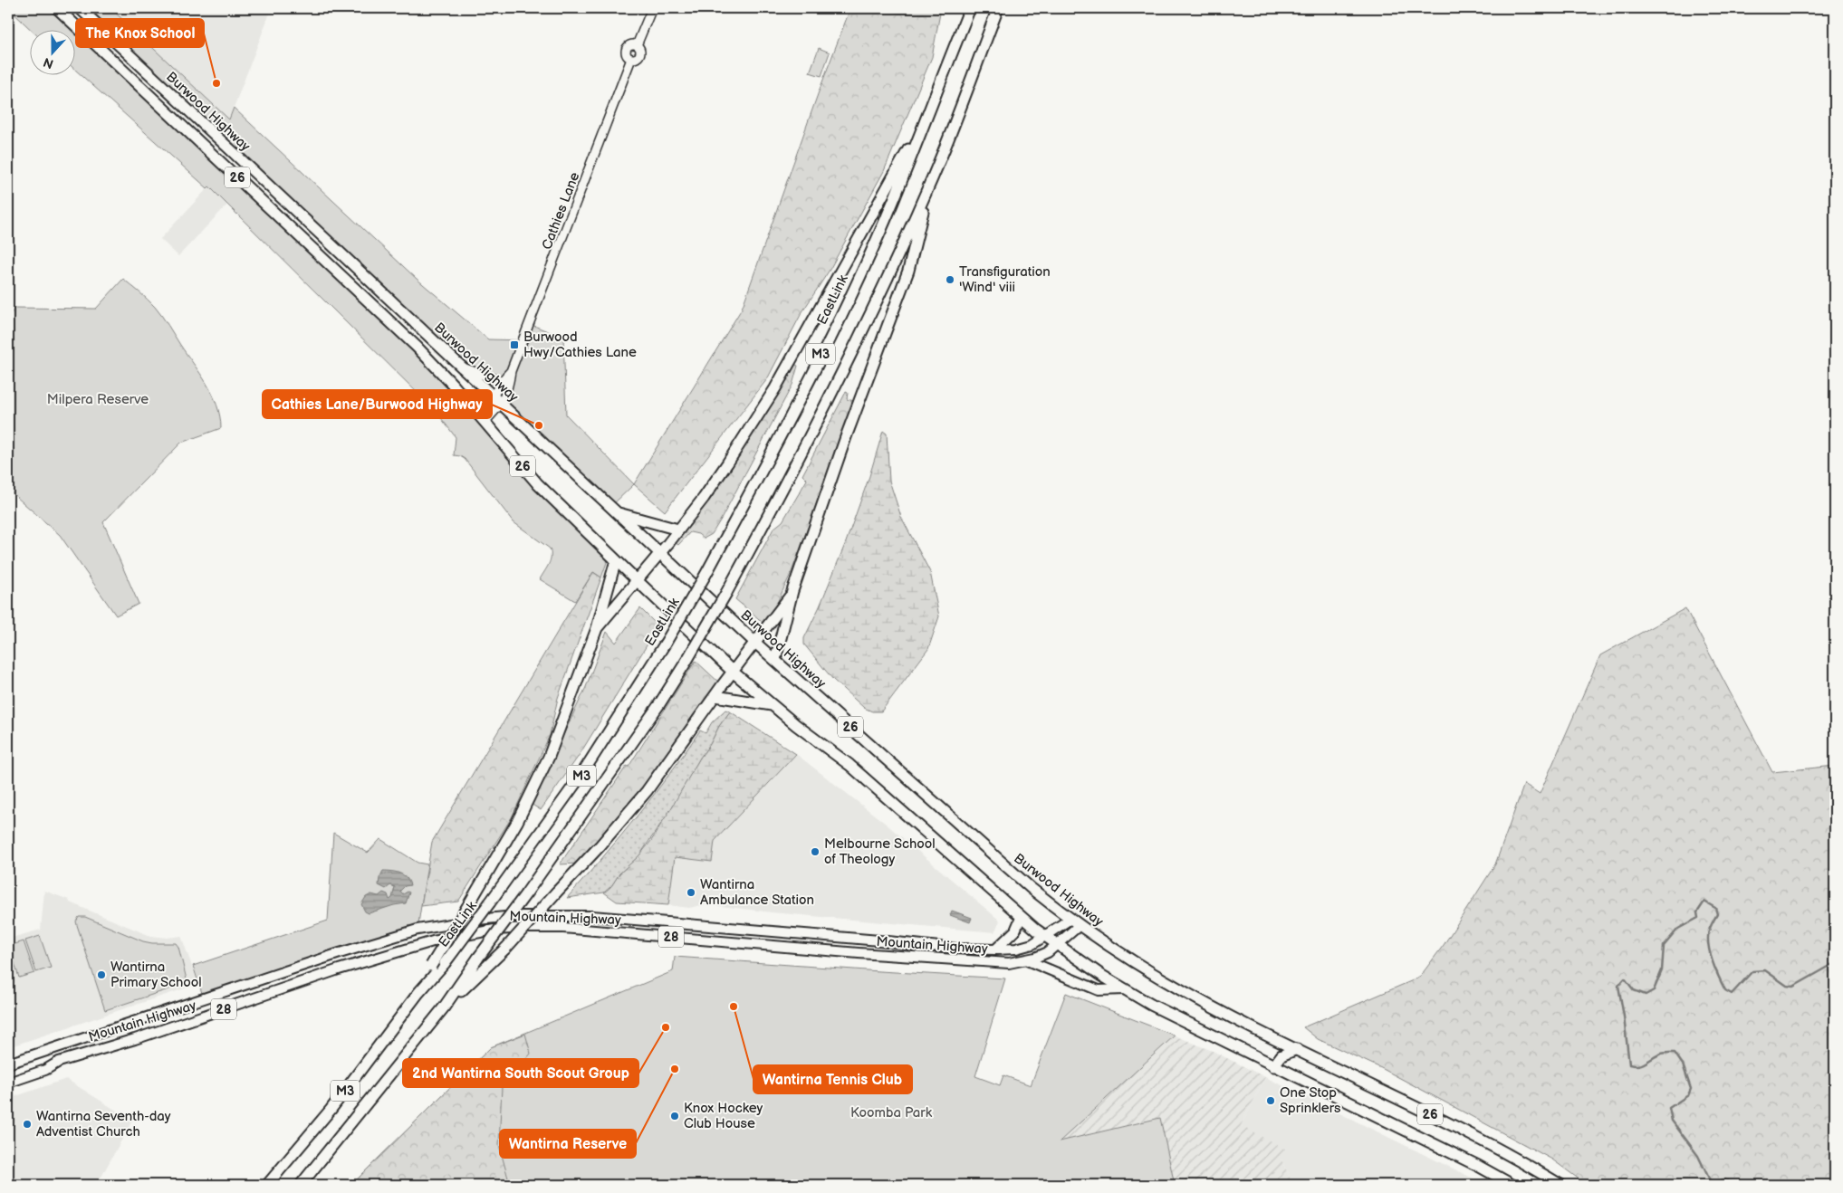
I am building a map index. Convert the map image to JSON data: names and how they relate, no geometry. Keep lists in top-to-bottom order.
{
  "streets": {
    "highway": [
      "Burwood Highway",
      "26",
      "EastLink",
      "M3"
    ],
    "main road": ["Mountain Highway", "28"],
    "street": ["Cathies Lane"]
  },
  "crossings": [
    ["Burwood Highway", "Cathies Lane"],
    ["Burwood Highway", "Mountain Highway"]
  ],
  "parks": ["Milpera Reserve", "Koomba Park"],
  "places": {
    "other": [
      "The Knox School",
      "Transfiguration 'Wind' viii",
      "Cathies Lane/Burwood Highway",
      "Melbourne School of Theology",
      "Wantirna Ambulance Station",
      "Wantirna Primary School",
      "Wantirna Tennis Club",
      "2nd Wantirna South Scout Group",
      "Wantirna Reserve",
      "One Stop Sprinklers",
      "Knox Hockey Club House",
      "Wantirna Seventh-day Adventist Church"
    ],
    "transit": ["Burwood Hwy/Cathies Lane"]
  },
  "north": "bottom"
}
